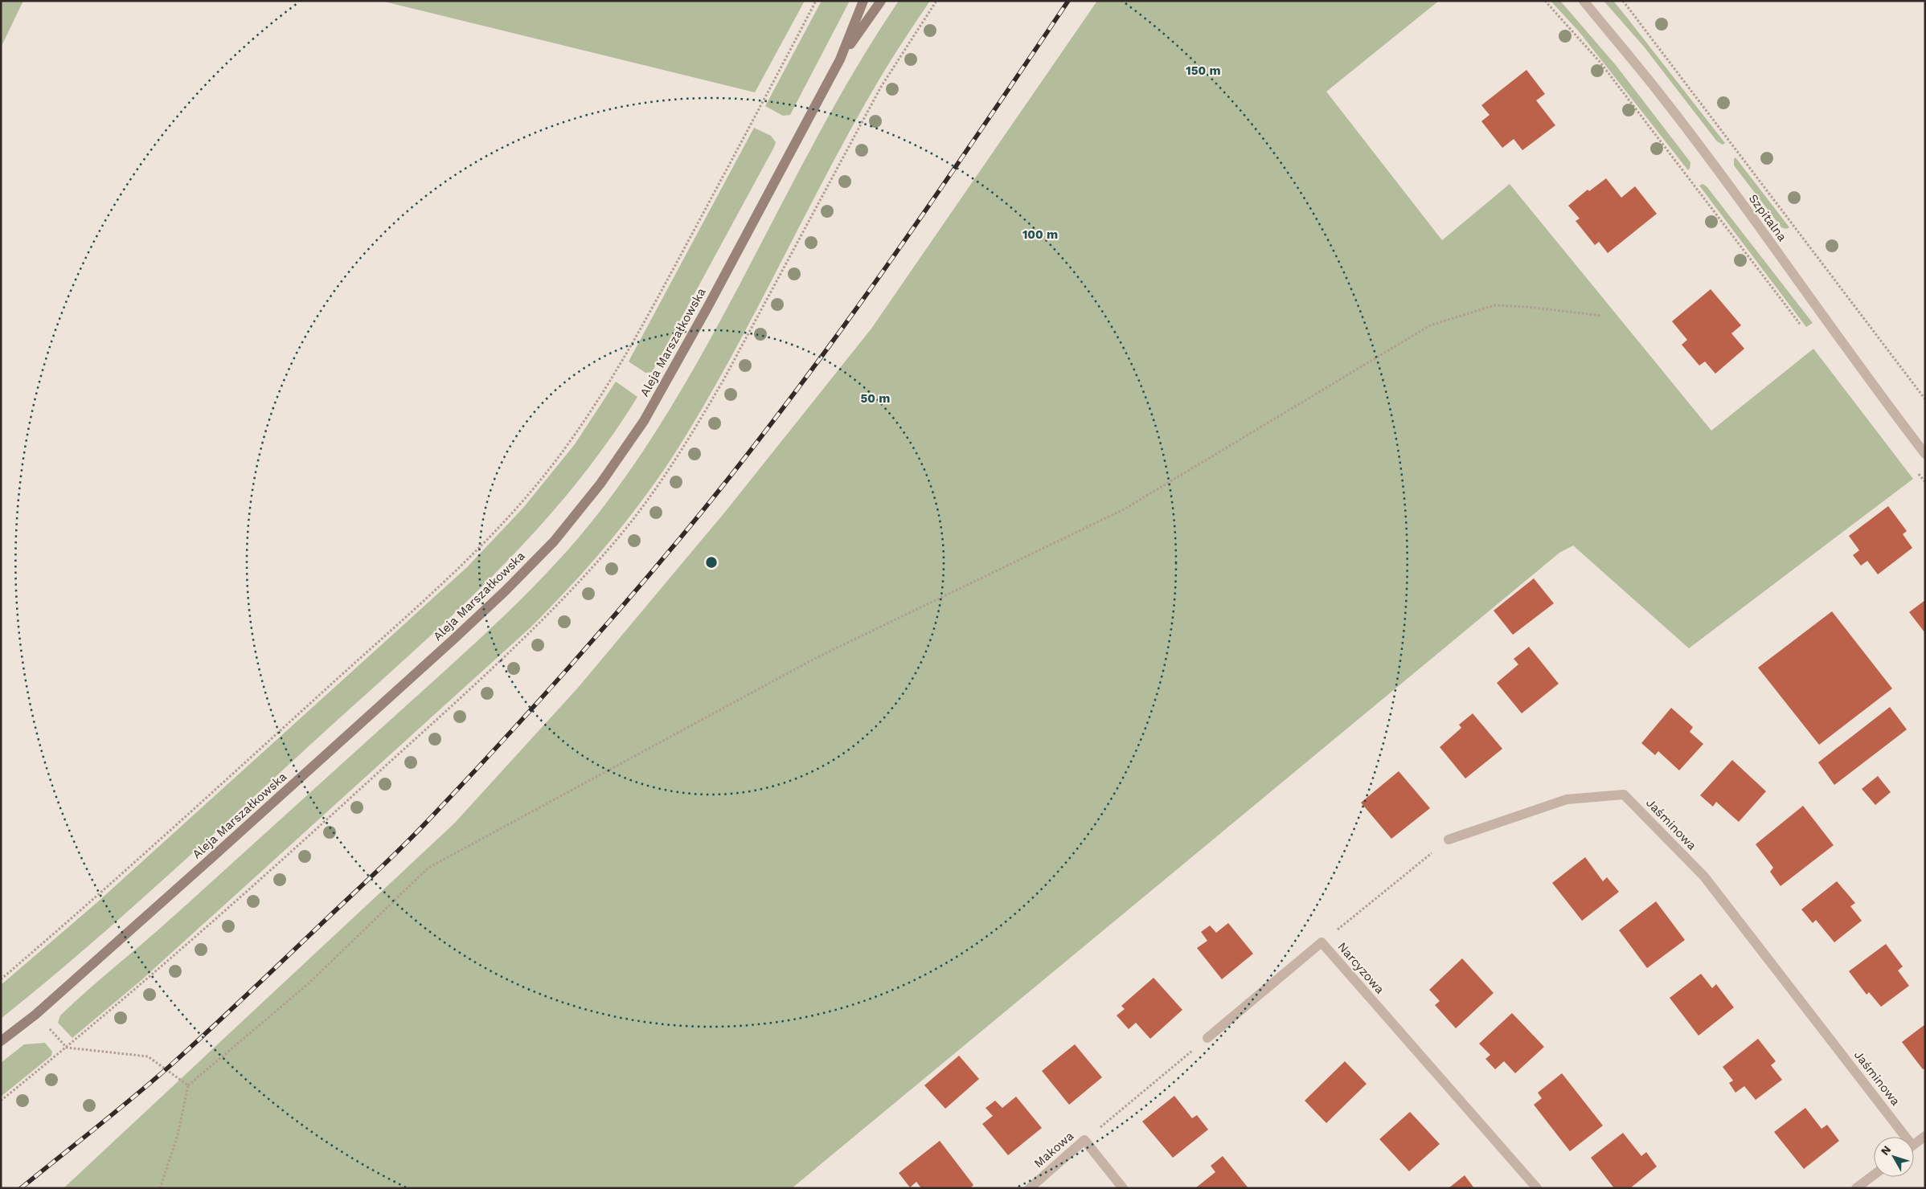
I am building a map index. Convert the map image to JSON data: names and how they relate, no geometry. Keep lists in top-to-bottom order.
{
  "streets": {
    "main road": ["Aleja Marszałkowska"],
    "street": [
      "Szpitalna",
      "Jaśminowa",
      "Narcyzowa",
      "Makowa"
    ]
  },
  "north": "top left",
  "rings": ["150 m", "100 m", "50 m"]
}
